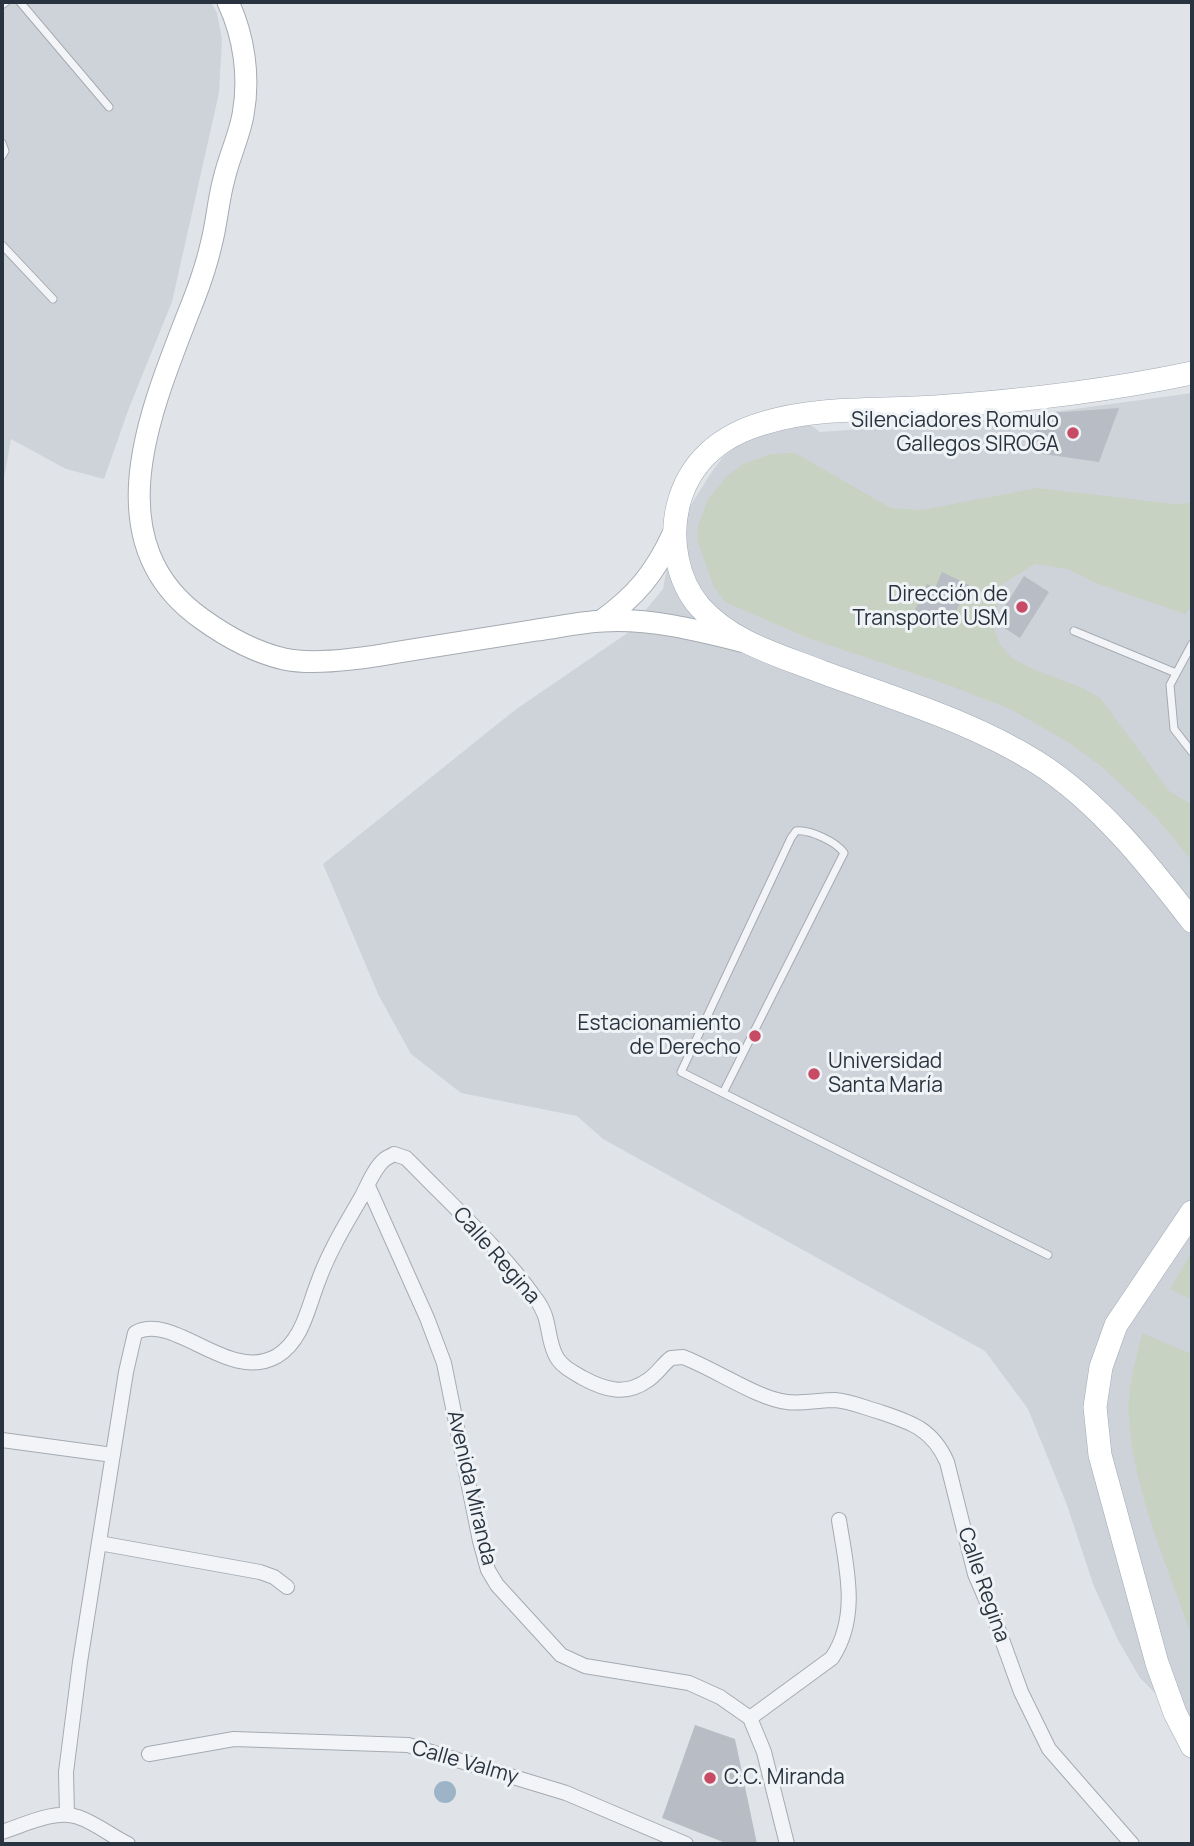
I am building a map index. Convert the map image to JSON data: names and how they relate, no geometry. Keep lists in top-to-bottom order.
{
  "streets": {
    "street": ["Calle Regina", "Avenida Miranda", "Calle Valmy"]
  },
  "crossings": [
    ["Calle Regina", "Avenida Miranda"]
  ],
  "places": [
    "Silenciadores Romulo Gallegos SIROGA",
    "Dirección de Transporte USM",
    "Estacionamiento de Derecho",
    "Universidad Santa María",
    "C.C. Miranda"
  ]
}
